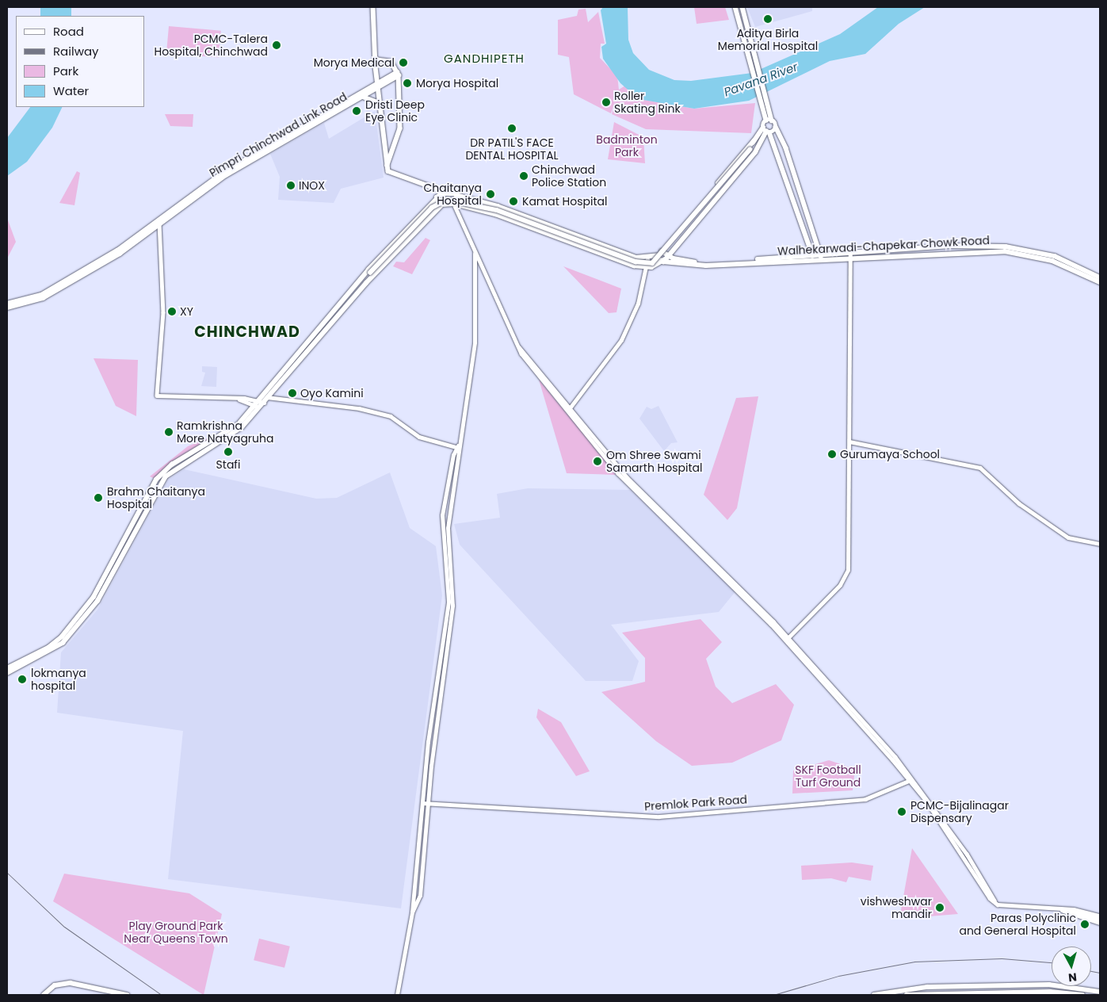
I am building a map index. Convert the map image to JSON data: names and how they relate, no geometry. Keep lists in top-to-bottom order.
{
  "streets": {
    "main road": ["Pimpri Chinchwad Link Road", "Walhekarwadi-Chapekar Chowk Road"],
    "street": ["Premlok Park Road"]
  },
  "districts": ["GANDHIPETH", "CHINCHWAD"],
  "water": ["Pavana River"],
  "parks": ["Badminton Park", "SKF Football Turf Ground", "Play Ground Park Near Queens Town"],
  "places": [
    "Aditya Birla Memorial Hospital",
    "PCMC-Talera Hospital, Chinchwad",
    "Morya Medical",
    "Morya Hospital",
    "Roller Skating Rink",
    "Dristi Deep Eye Clinic",
    "DR PATIL'S FACE DENTAL HOSPITAL",
    "Chinchwad Police Station",
    "INOX",
    "Chaitanya Hospital",
    "Kamat Hospital",
    "XY",
    "Oyo Kamini",
    "Ramkrishna More Natyagruha",
    "Stafi",
    "Gurumaya School",
    "Om Shree Swami Samarth Hospital",
    "Brahm Chaitanya Hospital",
    "lokmanya hospital",
    "PCMC-Bijalinagar Dispensary",
    "vishweshwar mandir",
    "Paras Polyclinic and General Hospital"
  ],
  "legend": [
    "Road",
    "Railway",
    "Park",
    "Water"
  ],
  "north": "bottom"
}
